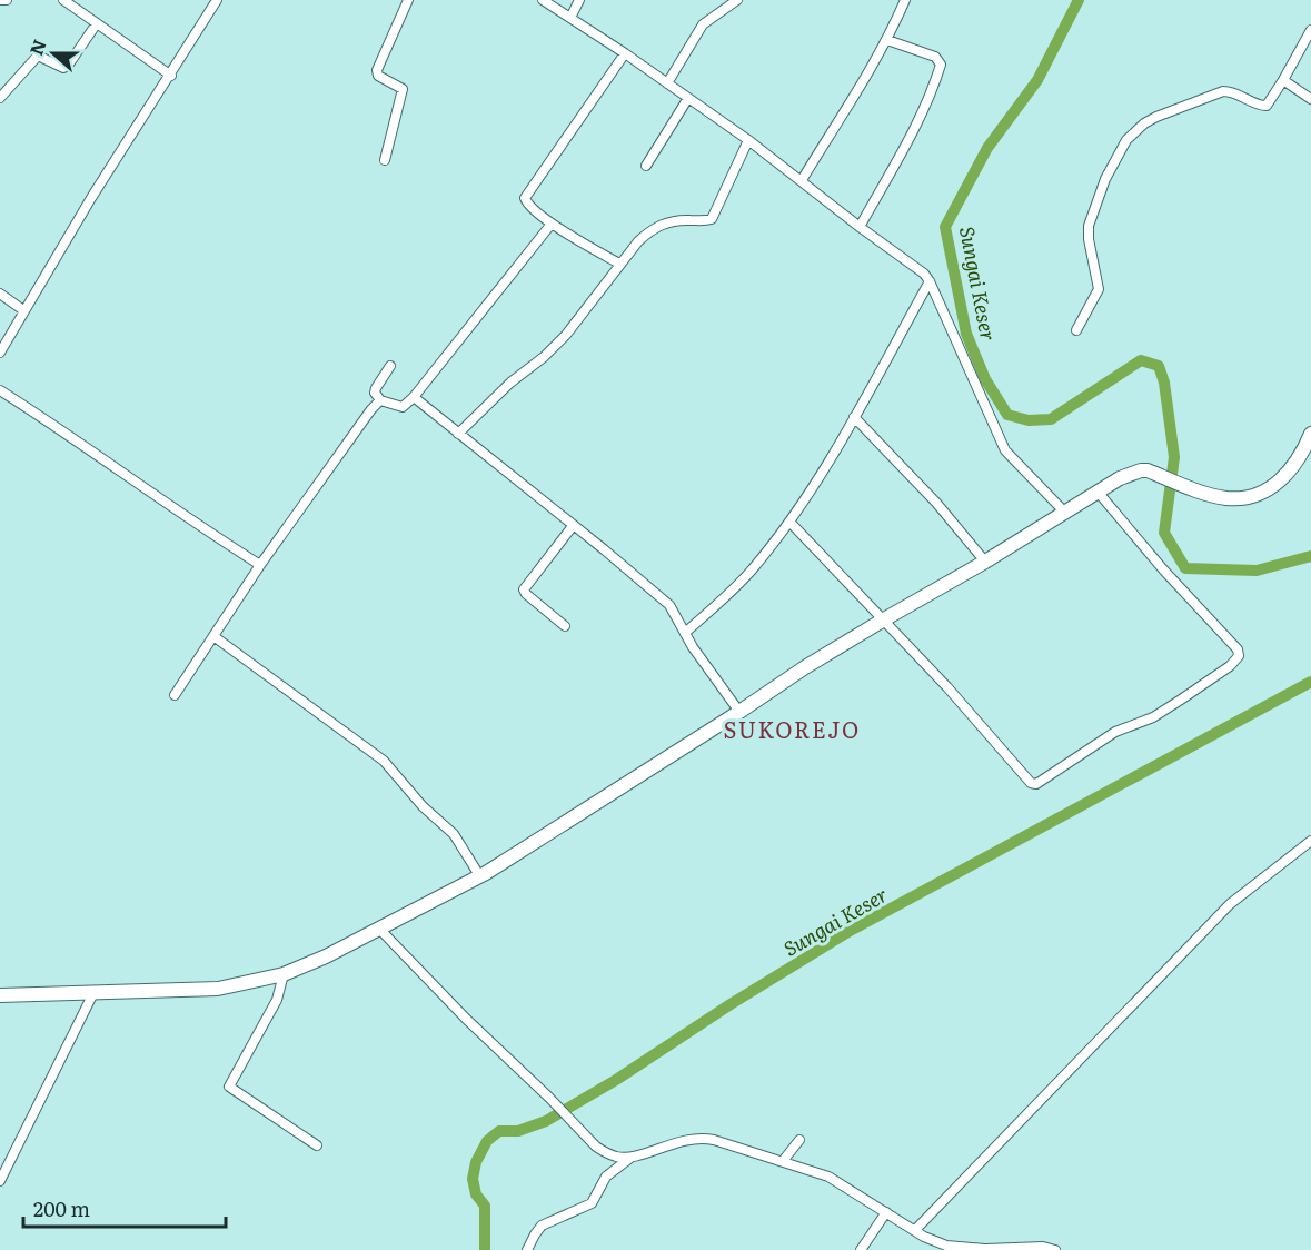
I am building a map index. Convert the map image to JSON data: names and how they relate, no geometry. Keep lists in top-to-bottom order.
{
  "districts": ["SUKOREJO"],
  "water": ["Sungai Keser"],
  "scale_bar": "200 m",
  "north": "left"
}
